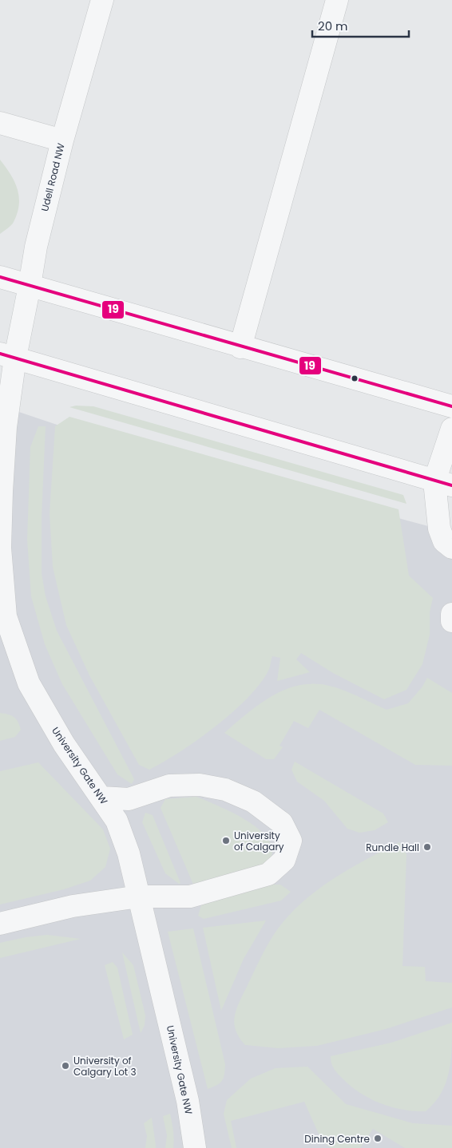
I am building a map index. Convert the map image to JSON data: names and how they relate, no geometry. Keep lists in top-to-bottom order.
{
  "streets": {
    "street": ["Udell Road NW", "University Gate NW"]
  },
  "crossings": [
    ["Udell Road NW", "University Gate NW"]
  ],
  "places": [
    "University of Calgary",
    "Rundle Hall",
    "University of Calgary Lot 3",
    "Dining Centre"
  ],
  "lines": ["transit line 19"],
  "scale_bar": "20 m"
}
